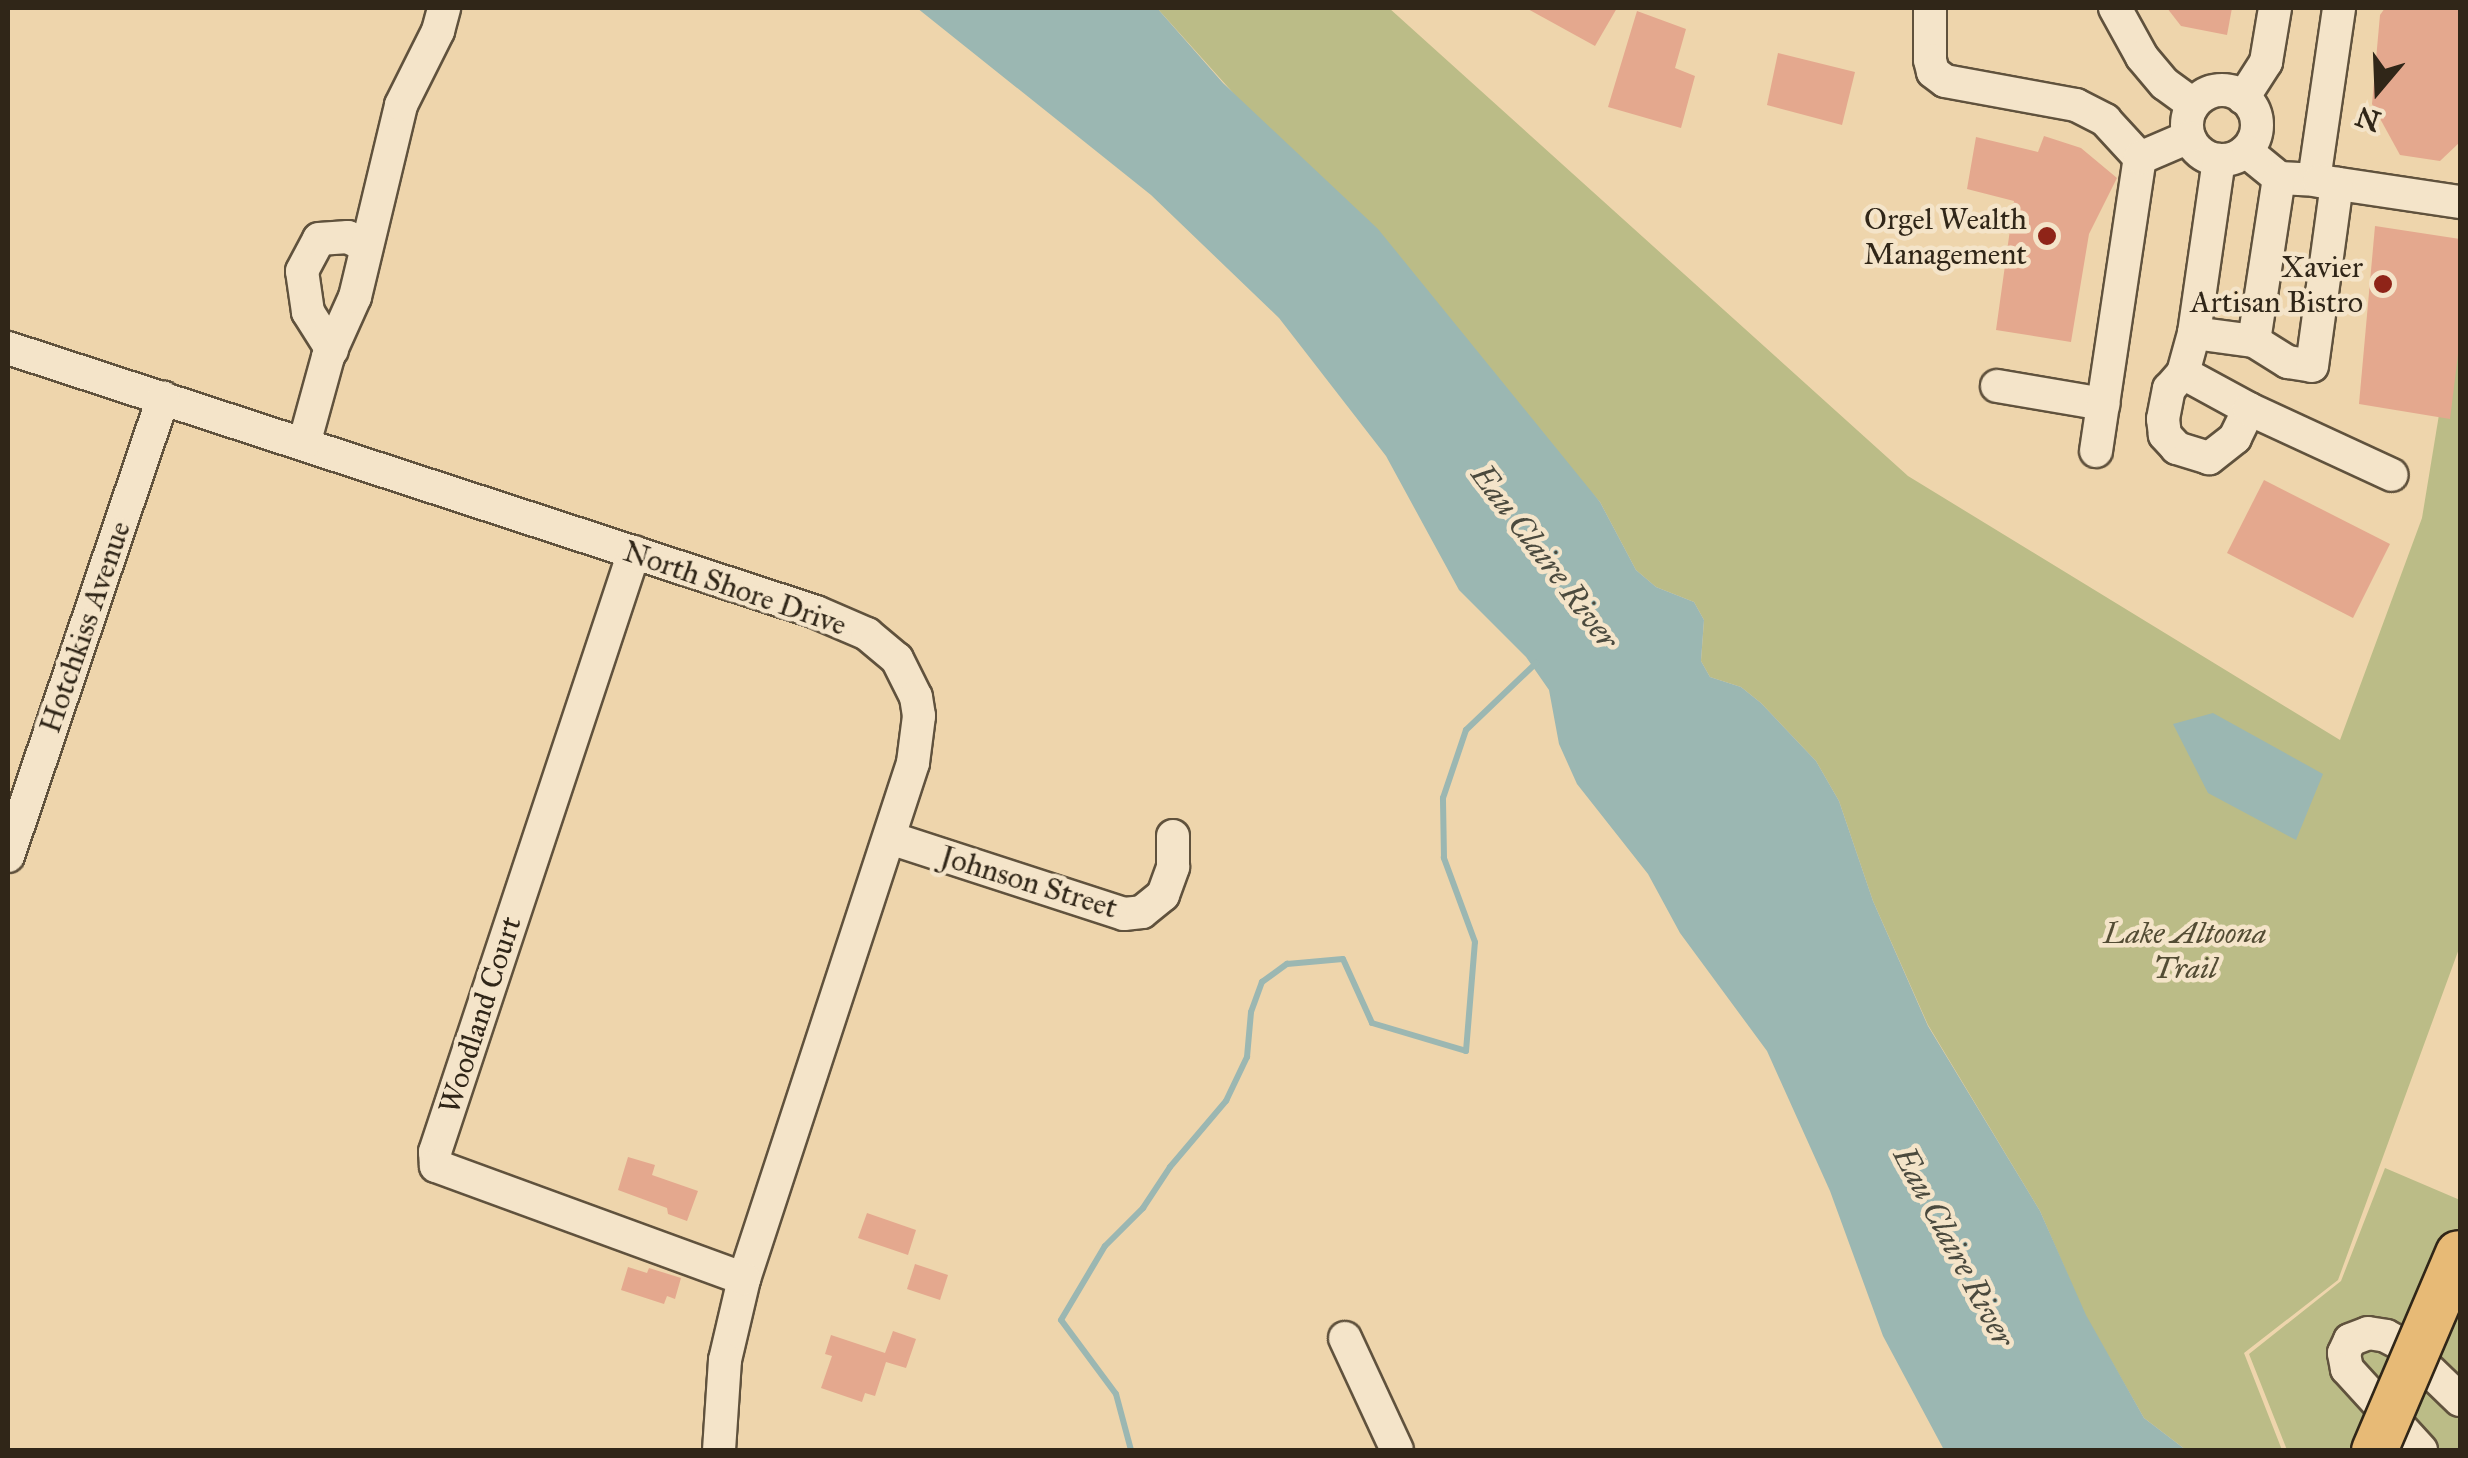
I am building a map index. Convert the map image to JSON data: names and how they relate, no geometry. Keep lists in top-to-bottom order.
{
  "streets": {
    "street": [
      "North Shore Drive",
      "Hotchkiss Avenue",
      "Johnson Street",
      "Woodland Court"
    ]
  },
  "crossings": [
    ["North Shore Drive", "Hotchkiss Avenue"],
    ["North Shore Drive", "Johnson Street"],
    ["North Shore Drive", "Woodland Court"]
  ],
  "water": ["Eau Claire River"],
  "parks": ["Lake Altoona Trail"],
  "places": ["Orgel Wealth Management", "Xavier Artisan Bistro"],
  "north": "bottom"
}
